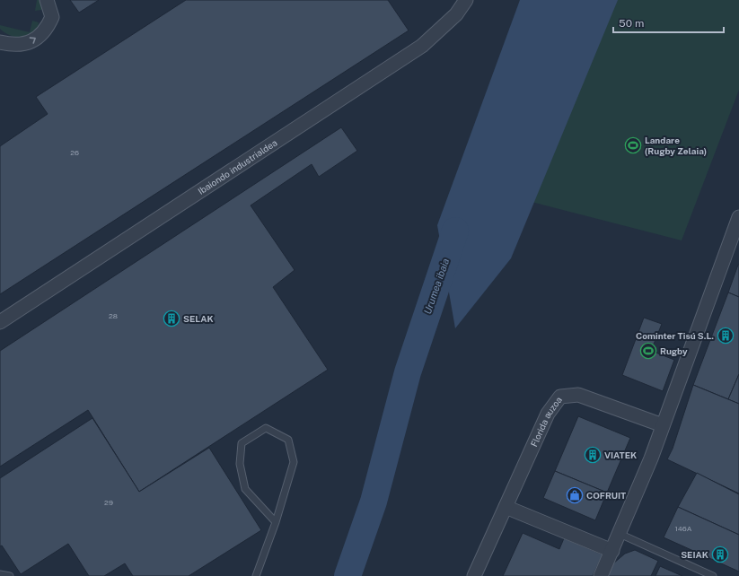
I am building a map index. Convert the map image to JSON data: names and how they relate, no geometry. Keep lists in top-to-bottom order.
{
  "streets": {
    "street": ["Ibaiondo industrialdea", "Florida auzoa"]
  },
  "water": ["Urumea ibaia"],
  "places": {
    "sports": ["Landare (Rugby Zelaia)", "Rugby"],
    "building": [
      "SELAK",
      "Cominter Tisú S.L.",
      "VIATEK",
      "SEIAK"
    ],
    "shop": ["COFRUIT"]
  },
  "house_numbers": [
    "26",
    "28",
    "29",
    "146A"
  ],
  "scale_bar": "50 m"
}
